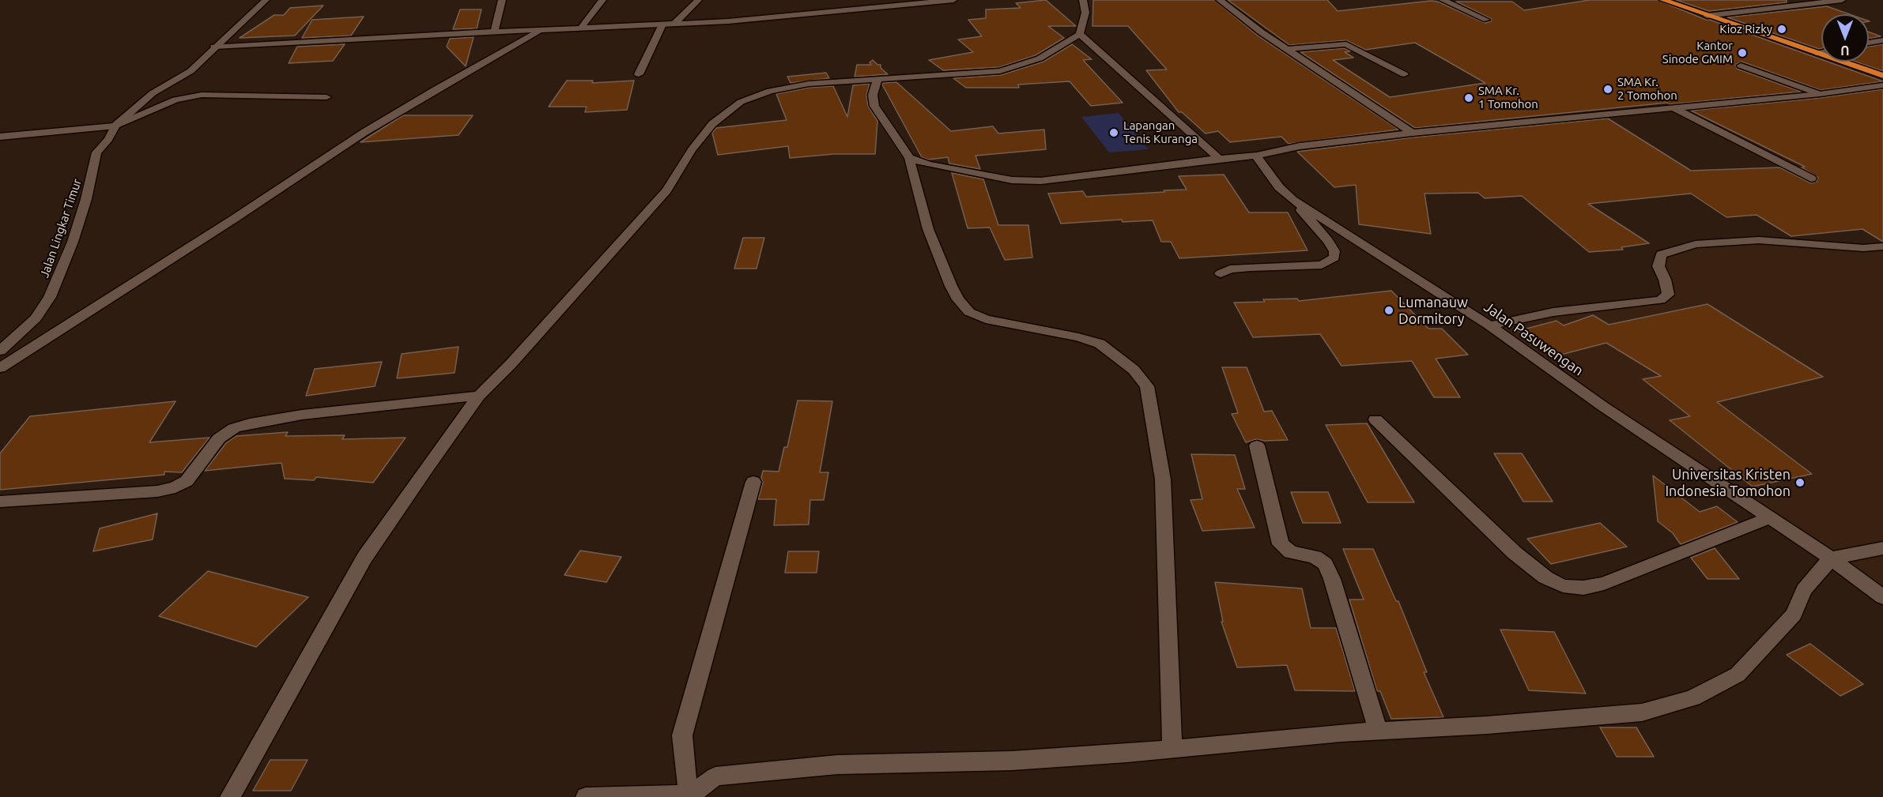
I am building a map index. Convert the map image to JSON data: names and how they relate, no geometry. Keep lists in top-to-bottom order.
{
  "streets": {
    "street": ["Jalan Lingkar Timur", "Jalan Pasuwengan"]
  },
  "places": [
    "Kioz Rizky",
    "Kantor Sinode GMIM",
    "SMA Kr. 2 Tomohon",
    "SMA Kr. 1 Tomohon",
    "Lapangan Tenis Kuranga",
    "Lumanauw Dormitory",
    "Universitas Kristen Indonesia Tomohon"
  ],
  "north": "bottom"
}
